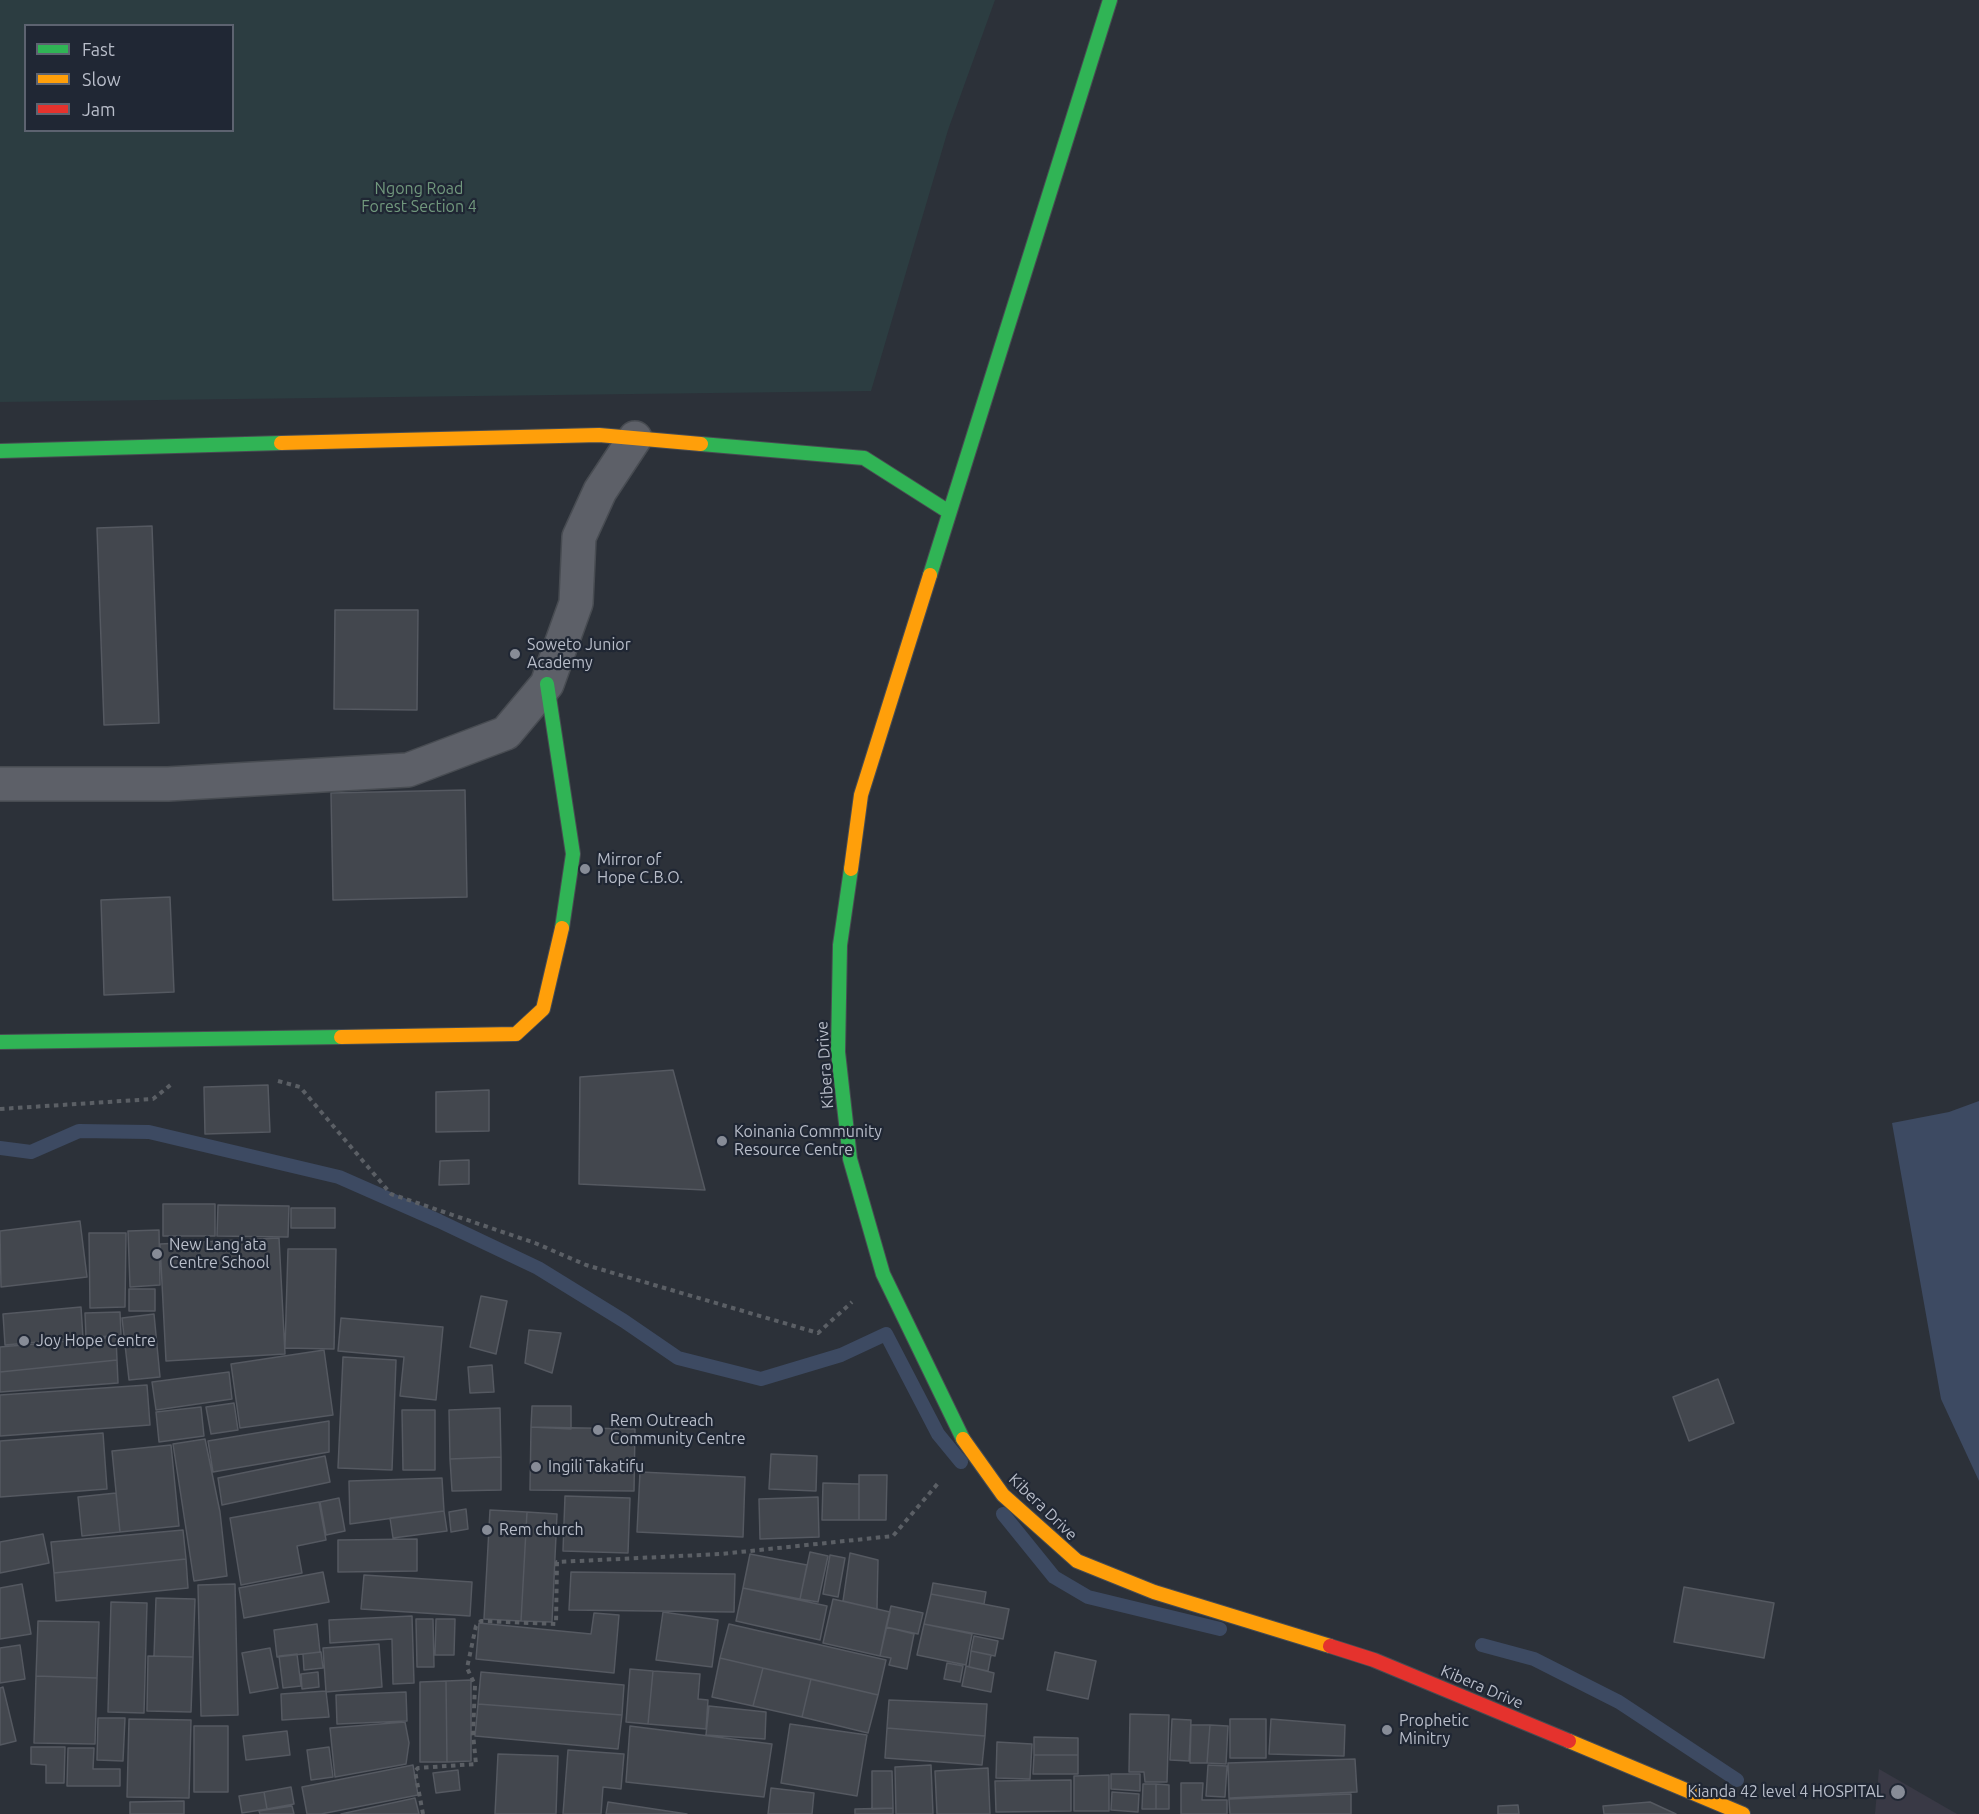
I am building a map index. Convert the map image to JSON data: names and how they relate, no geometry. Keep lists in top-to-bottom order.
{
  "streets": {
    "street": ["Kibera Drive"]
  },
  "parks": ["Ngong Road Forest Section 4"],
  "places": [
    "Soweto Junior Academy",
    "Mirror of Hope C.B.O.",
    "Koinania Community Resource Centre",
    "New Lang'ata Centre School",
    "Joy Hope Centre",
    "Rem Outreach Community Centre",
    "Ingili Takatifu",
    "Rem church",
    "Prophetic Minitry",
    "Kianda 42 level 4 HOSPITAL"
  ],
  "legend": ["Fast", "Slow", "Jam"]
}
